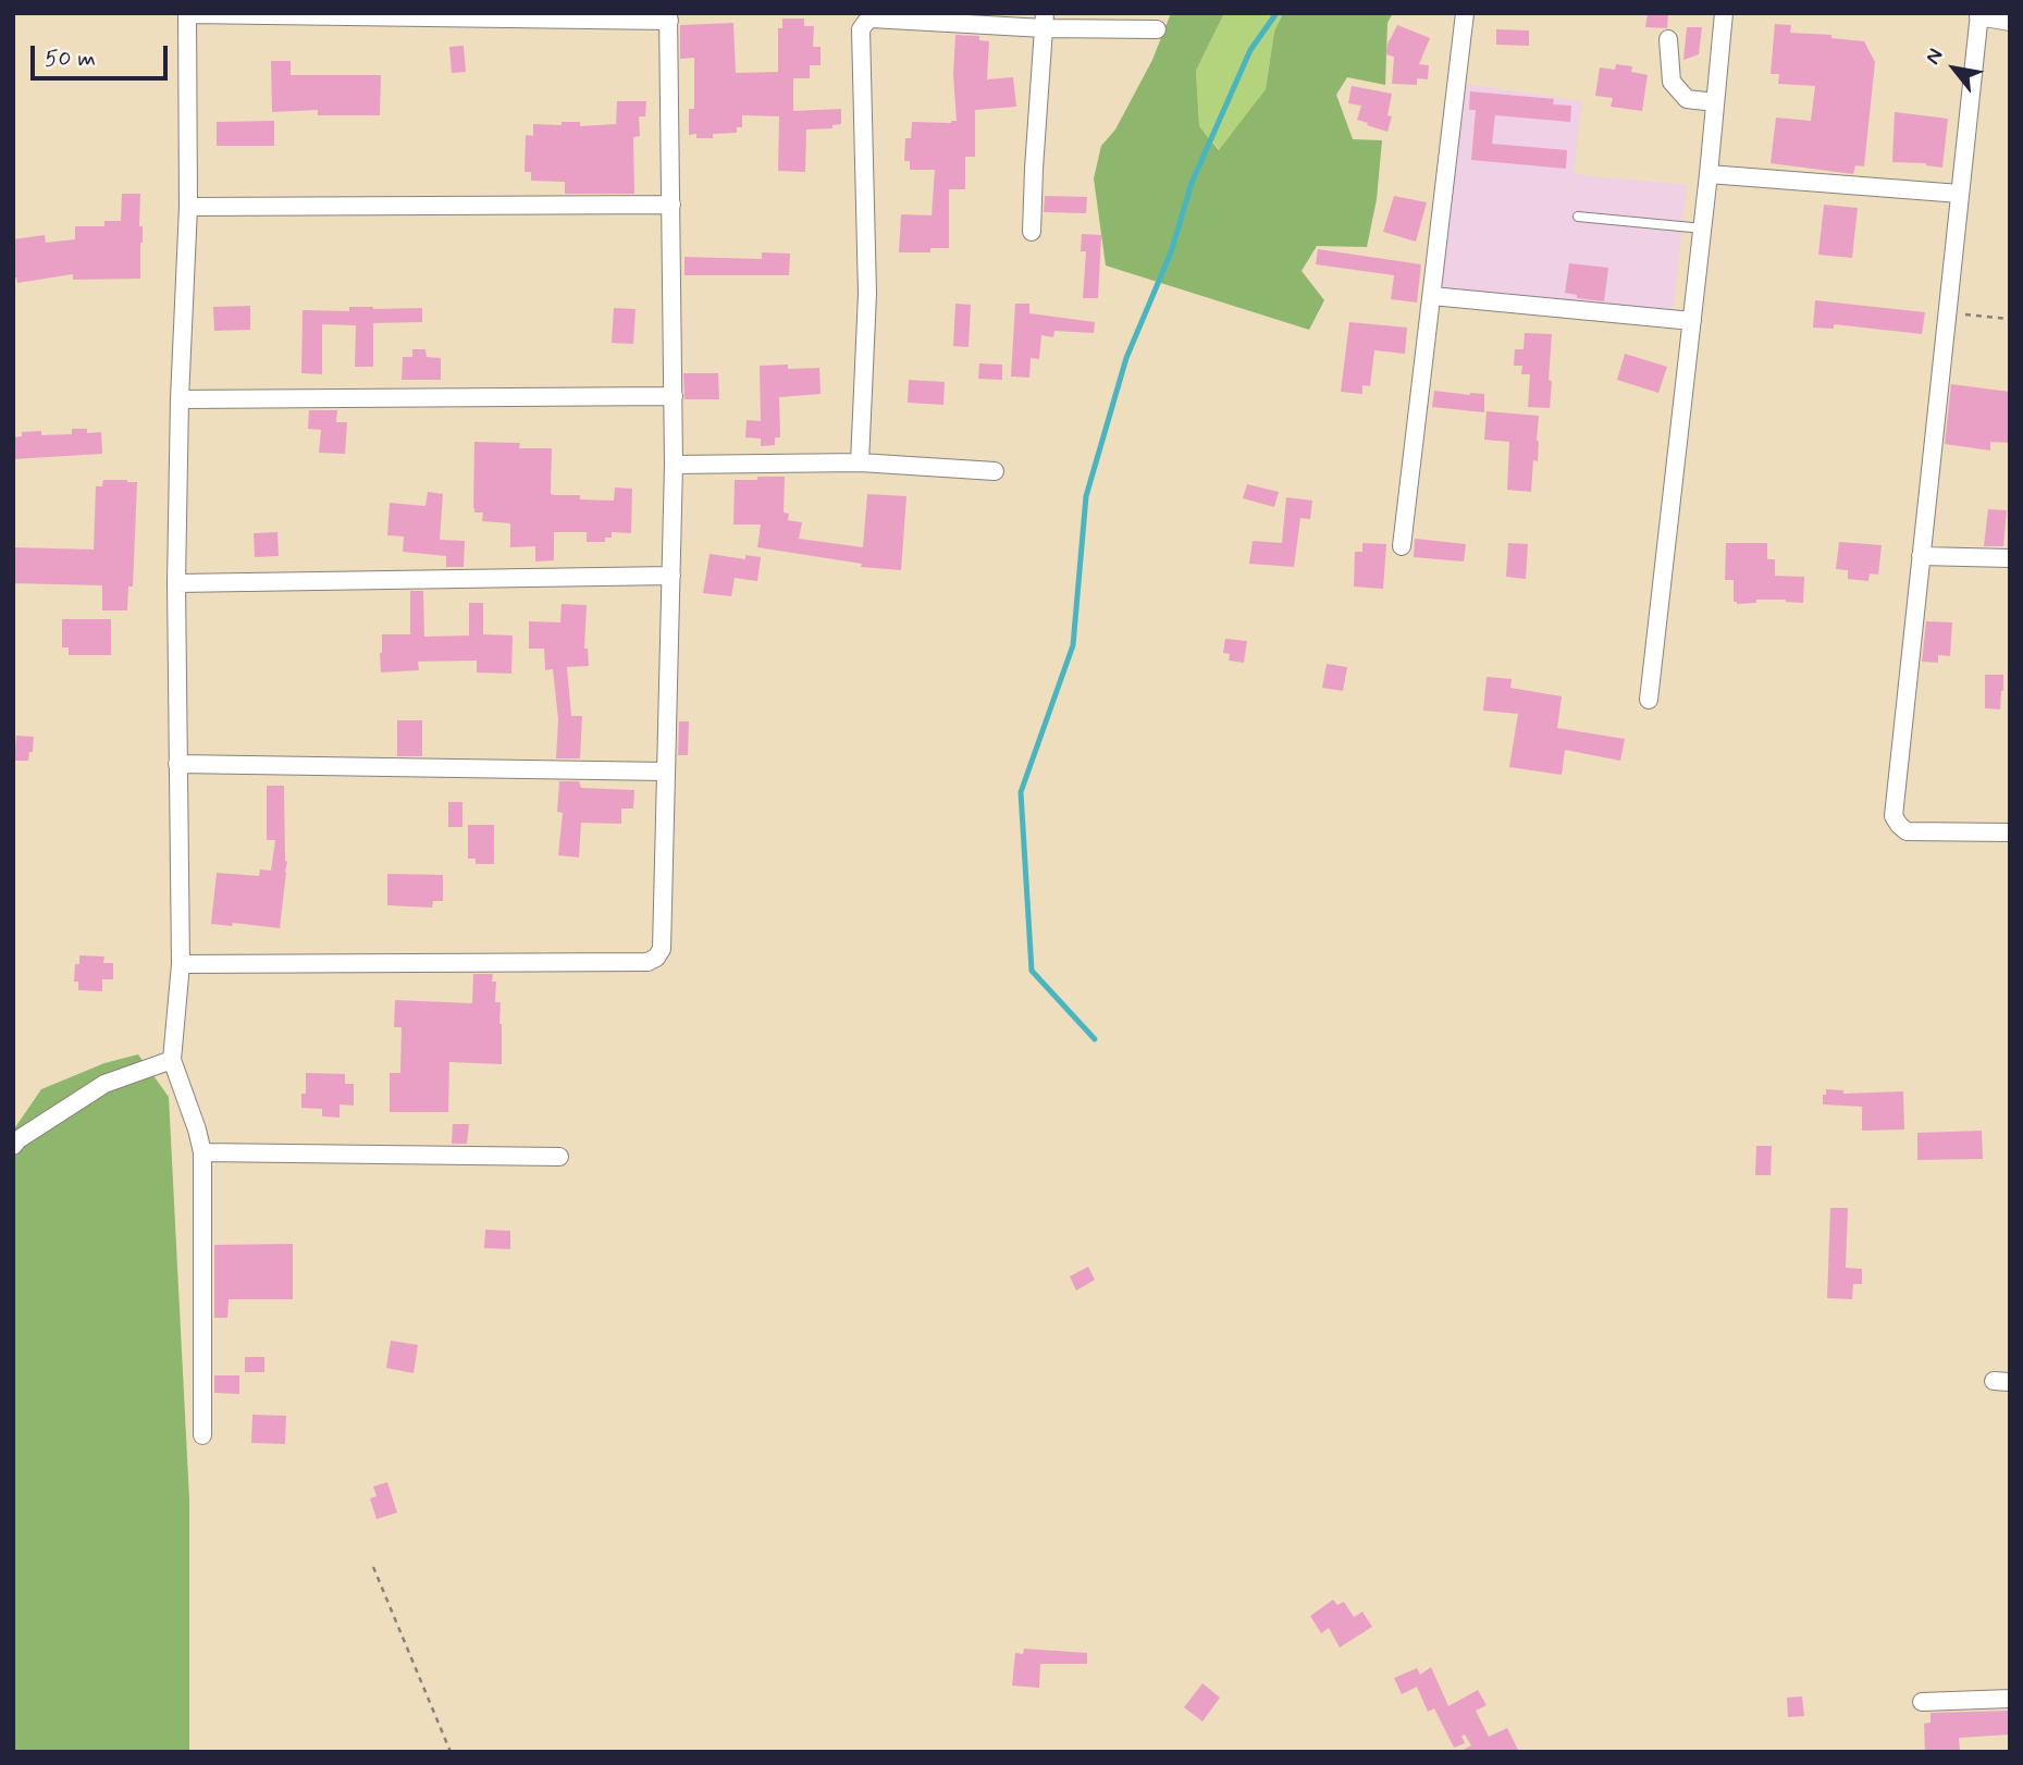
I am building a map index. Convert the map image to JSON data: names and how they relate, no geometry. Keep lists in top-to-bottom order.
{
  "scale_bar": "50 m",
  "north": "top left"
}
